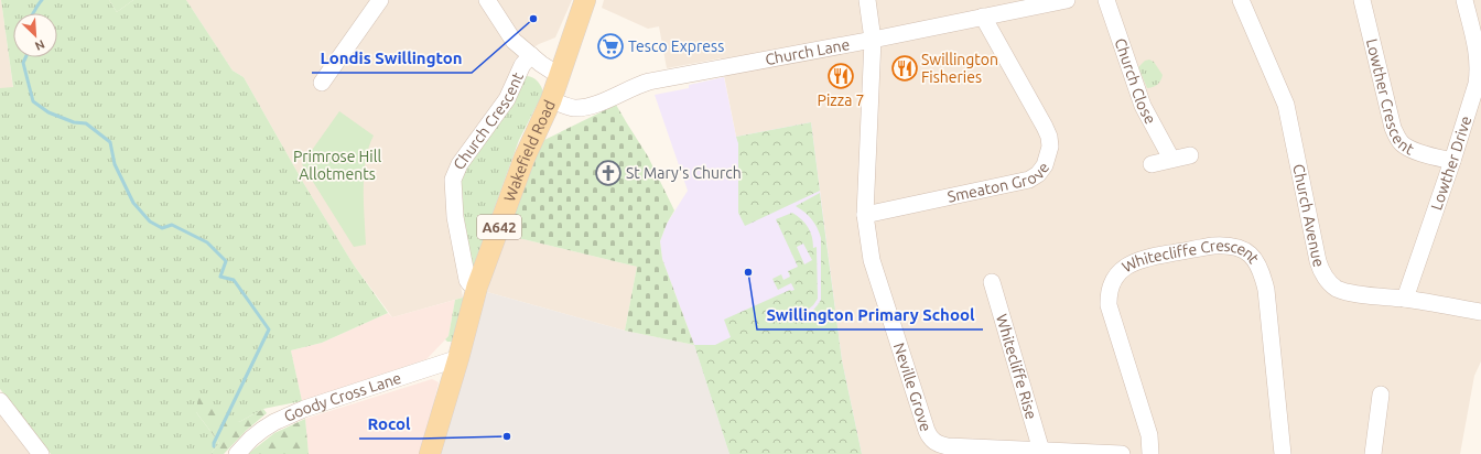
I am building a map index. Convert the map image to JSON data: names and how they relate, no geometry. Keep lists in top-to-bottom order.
{
  "streets": {
    "main road": ["Wakefield Road", "A642"],
    "street": [
      "Church Lane",
      "Church Close",
      "Lowther Crescent",
      "Church Crescent",
      "Lowther Drive",
      "Smeaton Grove",
      "Church Avenue",
      "Whitecliffe Crescent",
      "Whitecliffe Rise",
      "Neville Grove",
      "Goody Cross Lane"
    ]
  },
  "crossings": [
    ["Church Lane", "Wakefield Road"],
    ["Church Lane", "Smeaton Grove"],
    ["Church Lane", "Neville Grove"],
    ["Lowther Crescent", "Lowther Drive"],
    ["Church Crescent", "Wakefield Road"],
    ["Wakefield Road", "Goody Cross Lane"],
    ["Lowther Drive", "Church Avenue"],
    ["Smeaton Grove", "Neville Grove"],
    ["Whitecliffe Rise", "Neville Grove"]
  ],
  "parks": ["Primrose Hill Allotments"],
  "places": {
    "other": ["Londis Swillington", "Swillington Primary School", "Rocol"],
    "supermarket": ["Tesco Express"],
    "restaurant": ["Swillington Fisheries", "Pizza 7"],
    "church": ["St Mary's Church"]
  },
  "north": "bottom right"
}
